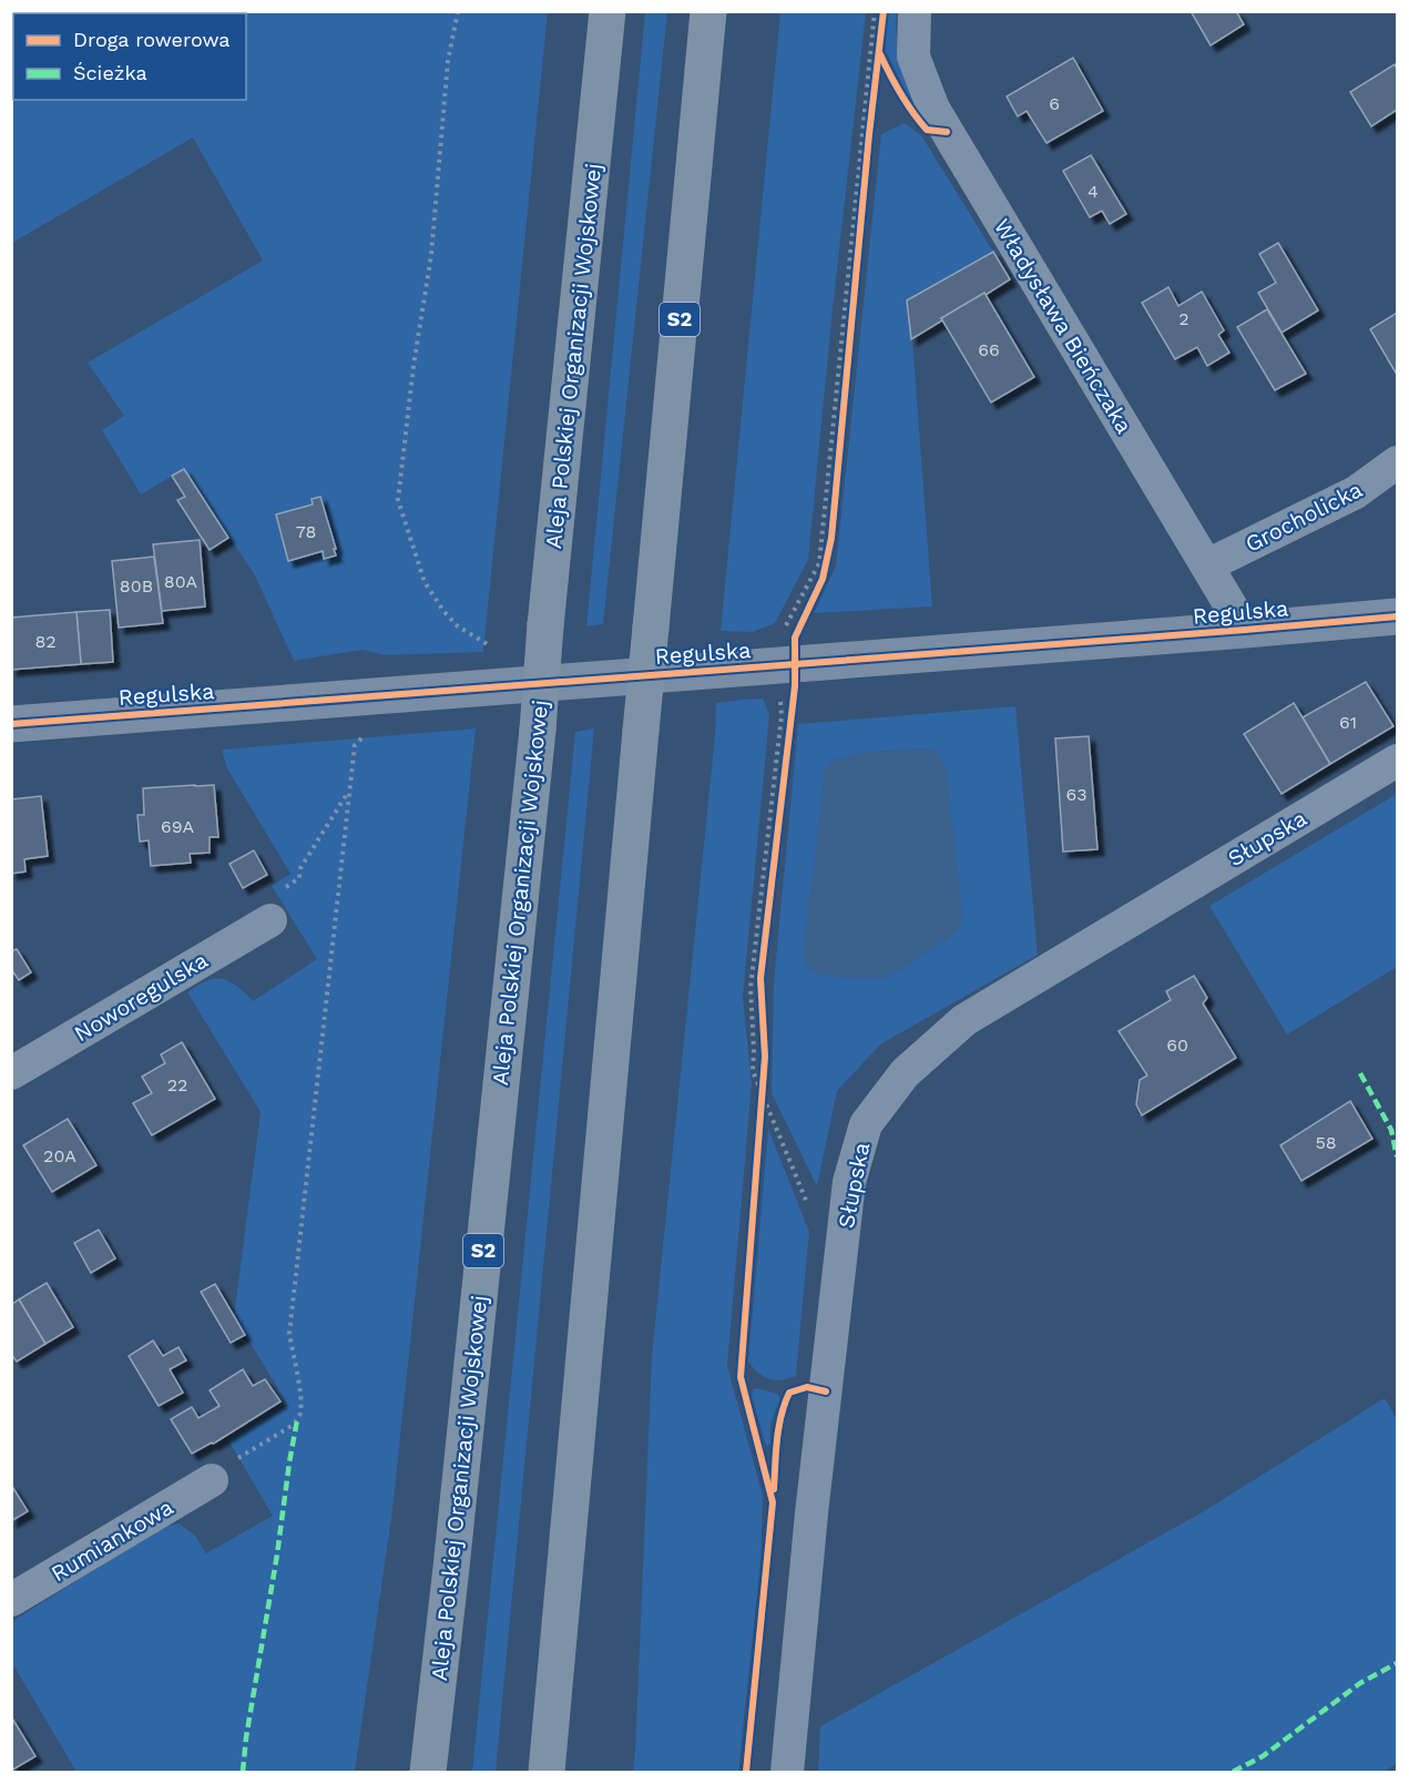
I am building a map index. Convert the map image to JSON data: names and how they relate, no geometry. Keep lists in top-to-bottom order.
{
  "streets": {
    "highway": ["S2", "Aleja Polskiej Organizacji Wojskowej"],
    "street": [
      "Władysława Bieńczaka",
      "Grocholicka",
      "Regulska",
      "Słupska",
      "Noworegulska",
      "Rumiankowa"
    ]
  },
  "crossings": [
    ["Władysława Bieńczaka", "Grocholicka"],
    ["Władysława Bieńczaka", "Regulska"]
  ],
  "house_numbers": [
    "6",
    "4",
    "2",
    "66",
    "78",
    "80A",
    "80B",
    "82",
    "61",
    "63",
    "69A",
    "60",
    "22",
    "58",
    "20A"
  ],
  "legend": ["Droga rowerowa", "Ścieżka"]
}
